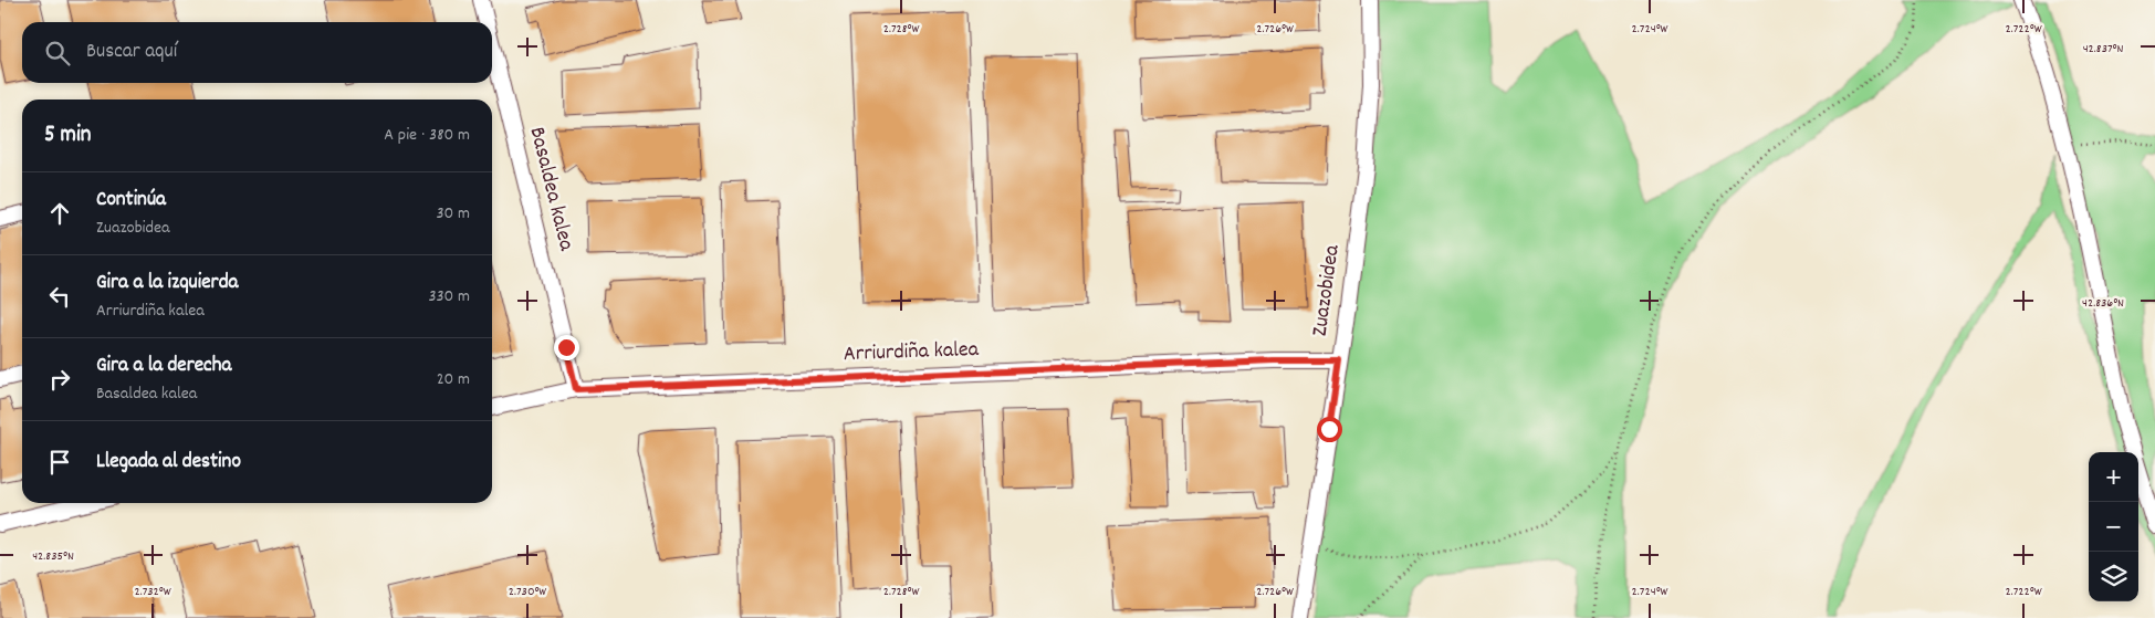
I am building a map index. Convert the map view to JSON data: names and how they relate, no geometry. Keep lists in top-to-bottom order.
{
  "streets": {
    "street": ["Basaldea kalea", "Zuazobidea", "Arriurdiña kalea"]
  },
  "crossings": [
    ["Basaldea kalea", "Arriurdiña kalea"],
    ["Zuazobidea", "Arriurdiña kalea"]
  ],
  "page": {
    "search": "Buscar aquí",
    "heading": ["5 min", "A pie · 380 m"],
    "list": [
      ["Continúa", "Zuazobidea", "30 m"],
      ["Gira a la izquierda", "Arriurdiña kalea", "330 m"],
      ["Gira a la derecha", "Basaldea kalea", "20 m"],
      "Llegada al destino"
    ],
    "map_buttons": ["+", "−"]
  },
  "coordinates": [
    "2.728°W",
    "2.726°W",
    "2.724°W",
    "2.722°W",
    "42.837°N",
    "42.836°N",
    "42.835°N",
    "2.732°W",
    "2.730°W"
  ]
}
